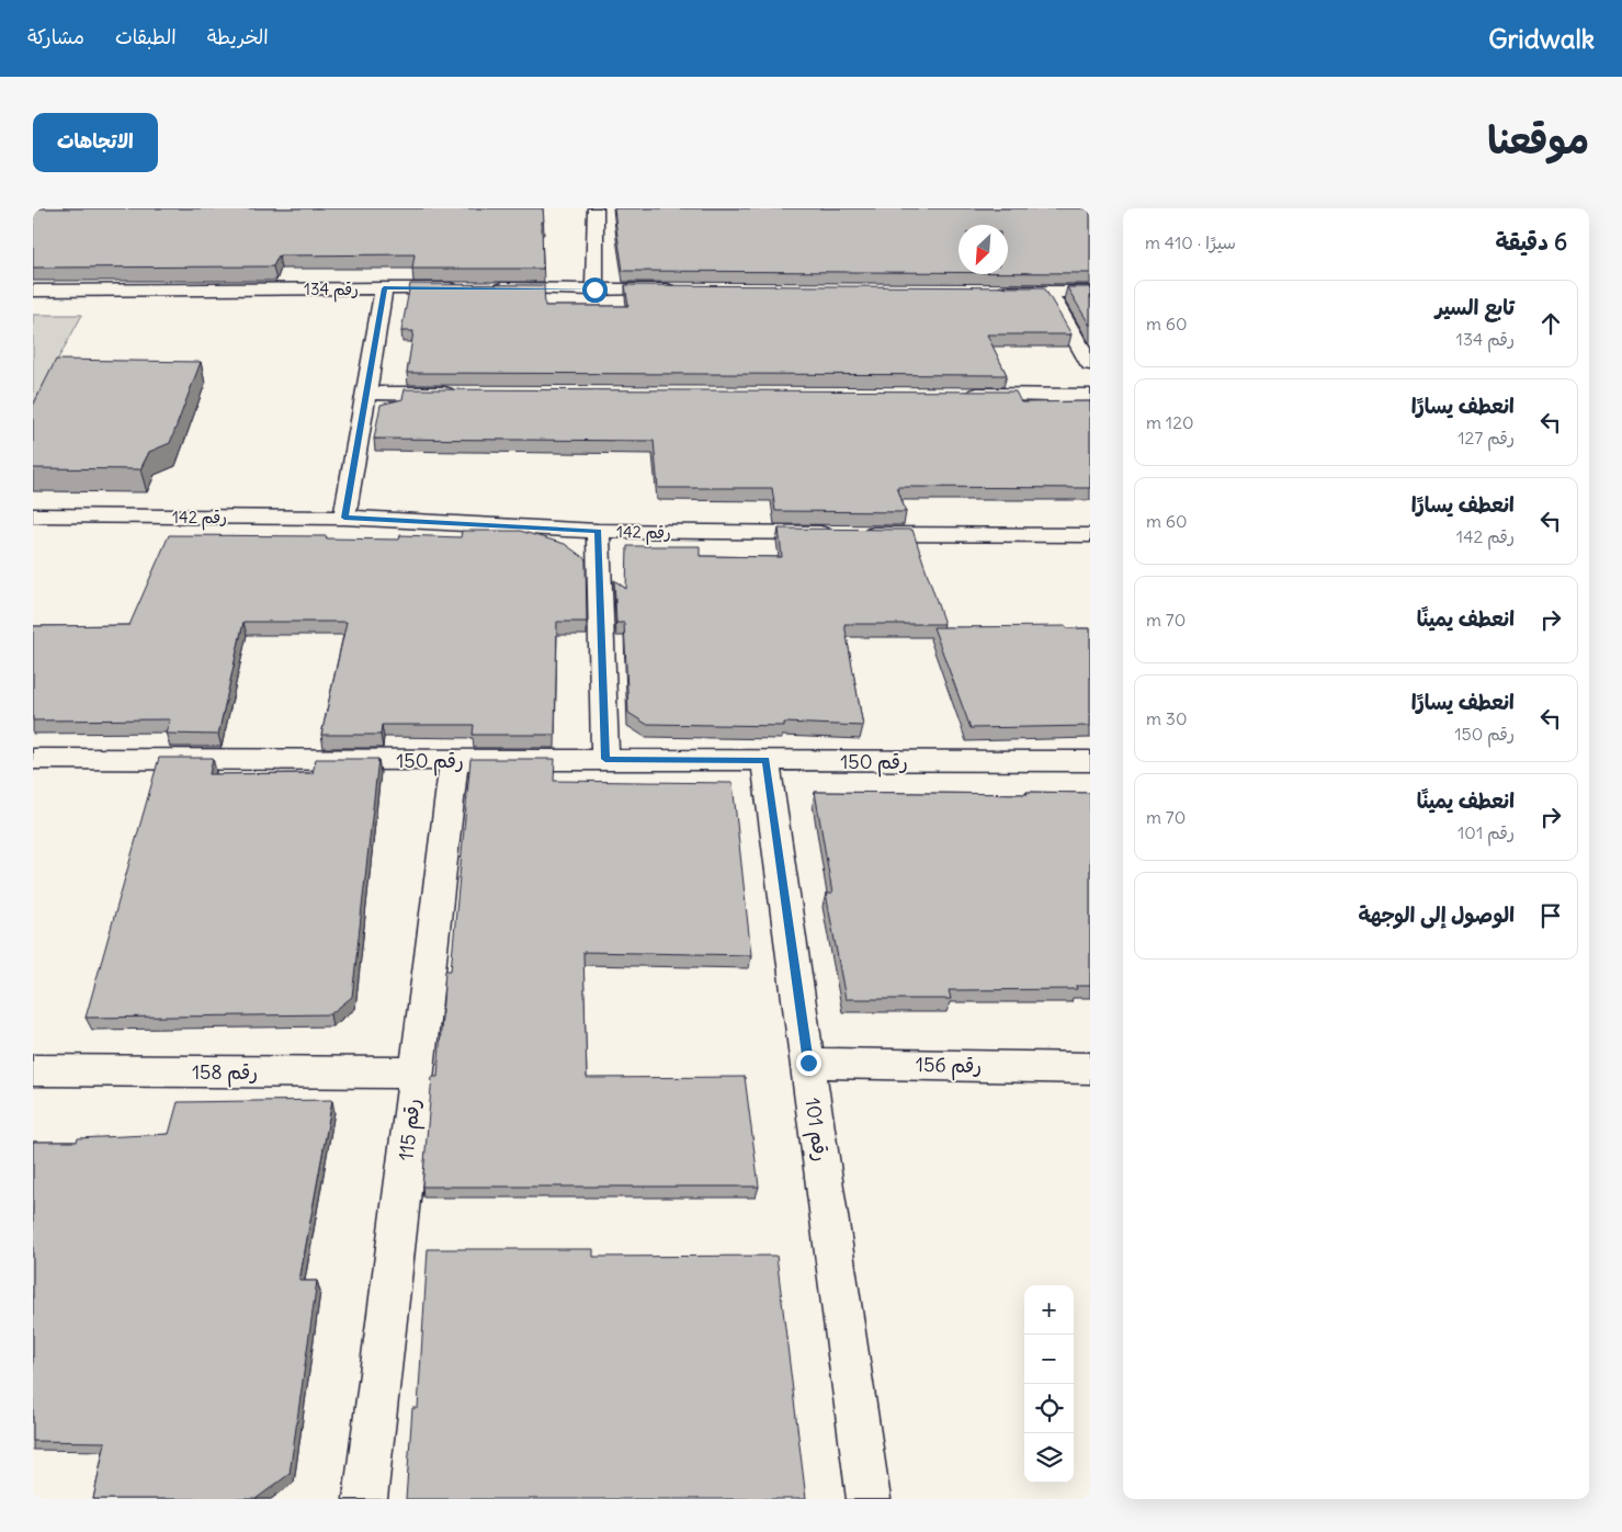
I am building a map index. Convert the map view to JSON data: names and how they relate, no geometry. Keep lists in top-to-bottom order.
{
  "streets": {
    "street": [
      "رقم 134",
      "رقم 142",
      "رقم 150",
      "رقم 156",
      "رقم 158",
      "رقم 115",
      "رقم 101"
    ]
  },
  "crossings": [
    ["رقم 150", "رقم 115"],
    ["رقم 150", "رقم 101"],
    ["رقم 156", "رقم 101"],
    ["رقم 158", "رقم 115"]
  ],
  "north": "bottom left",
  "page": {
    "header": "Gridwalk",
    "nav": ["الخريطة", "الطبقات", "مشاركة"],
    "title": "موقعنا",
    "buttons": "الاتجاهات",
    "heading": ["6 دقيقة", "سيرًا · 410 m"],
    "list": [
      ["تابع السير", "رقم 134", "60 m"],
      ["انعطف يسارًا", "رقم 127", "120 m"],
      ["انعطف يسارًا", "رقم 142", "60 m"],
      ["انعطف يمينًا", "70 m"],
      ["انعطف يسارًا", "رقم 150", "30 m"],
      ["انعطف يمينًا", "رقم 101", "70 m"],
      "الوصول إلى الوجهة"
    ],
    "map_buttons": ["+", "−"]
  }
}
